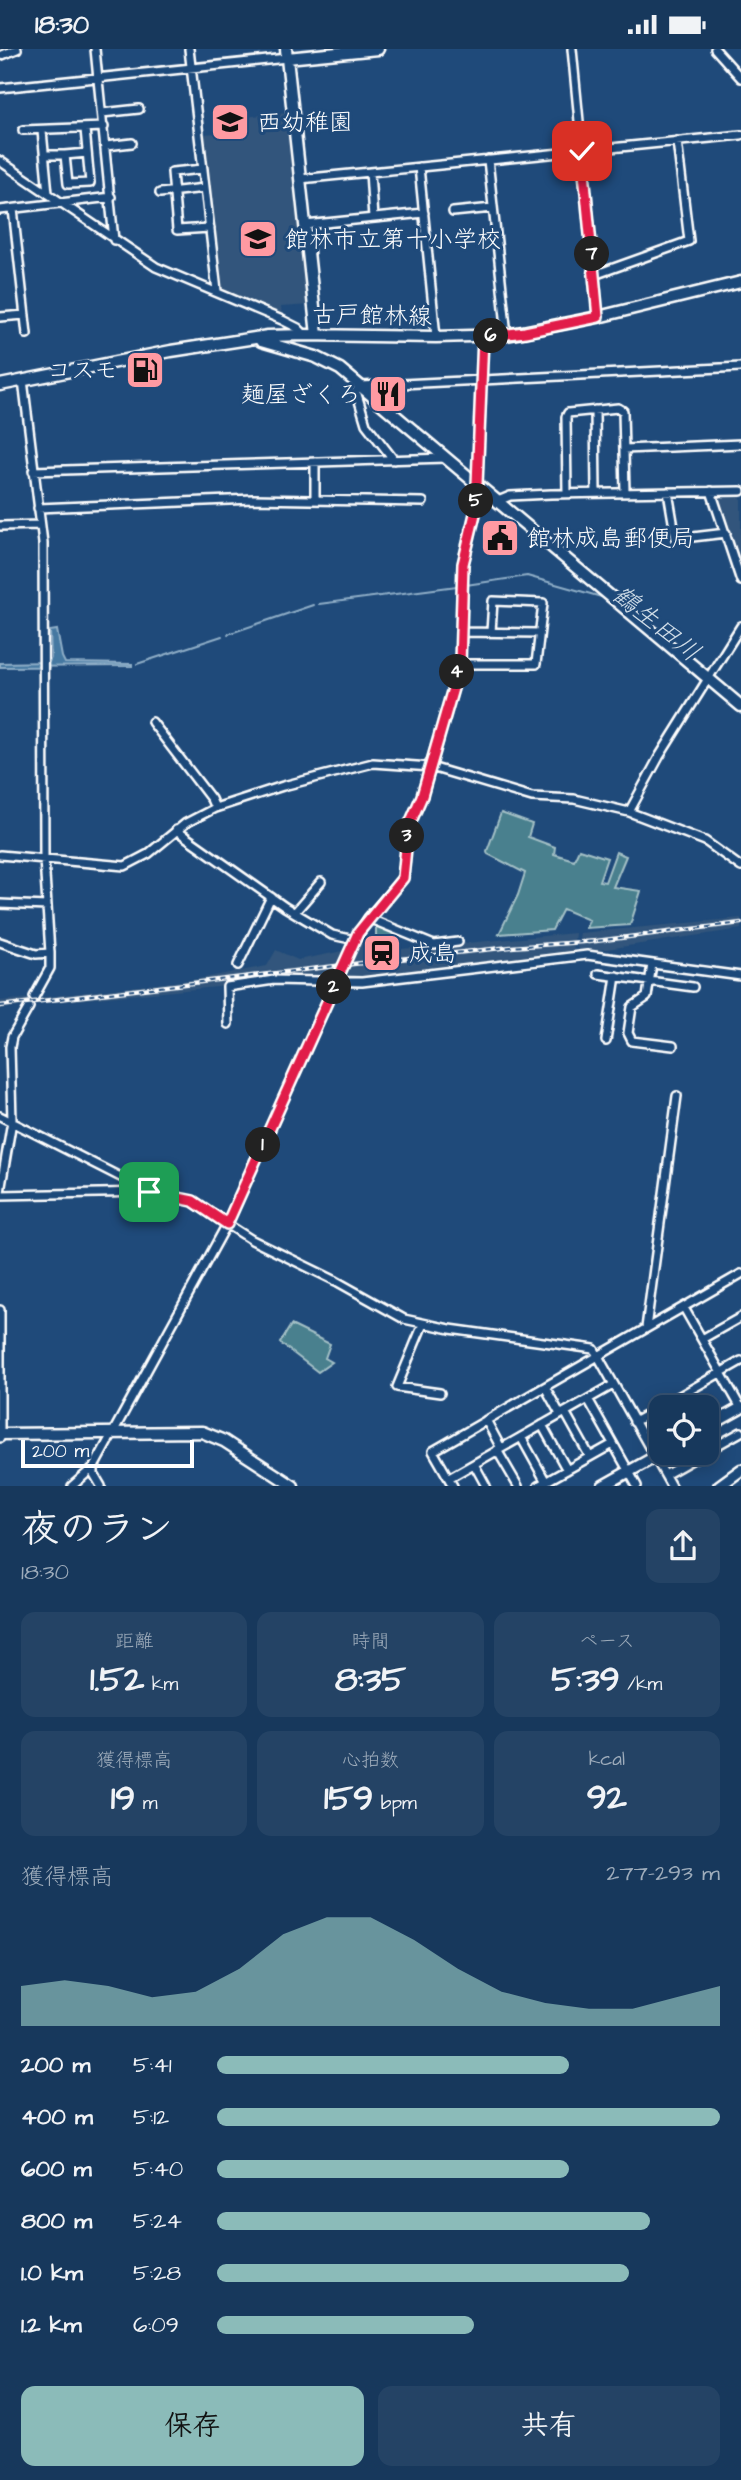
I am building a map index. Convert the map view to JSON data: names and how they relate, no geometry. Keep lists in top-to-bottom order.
{
  "streets": {
    "street": ["古戸館林線"]
  },
  "water": ["鶴生田川"],
  "places": {
    "school or university": ["西幼稚園", "館林市立第十小学校"],
    "fuel station": ["コスモ"],
    "restaurant": ["麺屋ざくろ"],
    "public building": ["館林成島郵便局"],
    "station": ["成島"]
  },
  "scale_bar": "200 m",
  "page": {
    "status": "18:30",
    "pins": [
      "7",
      "6",
      "5",
      "4",
      "3",
      "2",
      "1"
    ],
    "scale": "200 m",
    "heading": ["夜のラン", "18:30"],
    "stats": [
      ["距離", "1.52 km"],
      ["時間", "8:35"],
      ["ペース", "5:39 /km"],
      ["獲得標高", "19 m"],
      ["心拍数", "159 bpm"],
      ["kcal", "92"]
    ],
    "chart": ["獲得標高", "277–293 m"],
    "list": [
      {
        "name": "200 m",
        "note": "5:41"
      },
      {
        "name": "400 m",
        "note": "5:12"
      },
      {
        "name": "600 m",
        "note": "5:40"
      },
      {
        "name": "800 m",
        "note": "5:24"
      },
      {
        "name": "1.0 km",
        "note": "5:28"
      },
      {
        "name": "1.2 km",
        "note": "6:09"
      }
    ],
    "buttons": ["保存", "共有"]
  }
}
